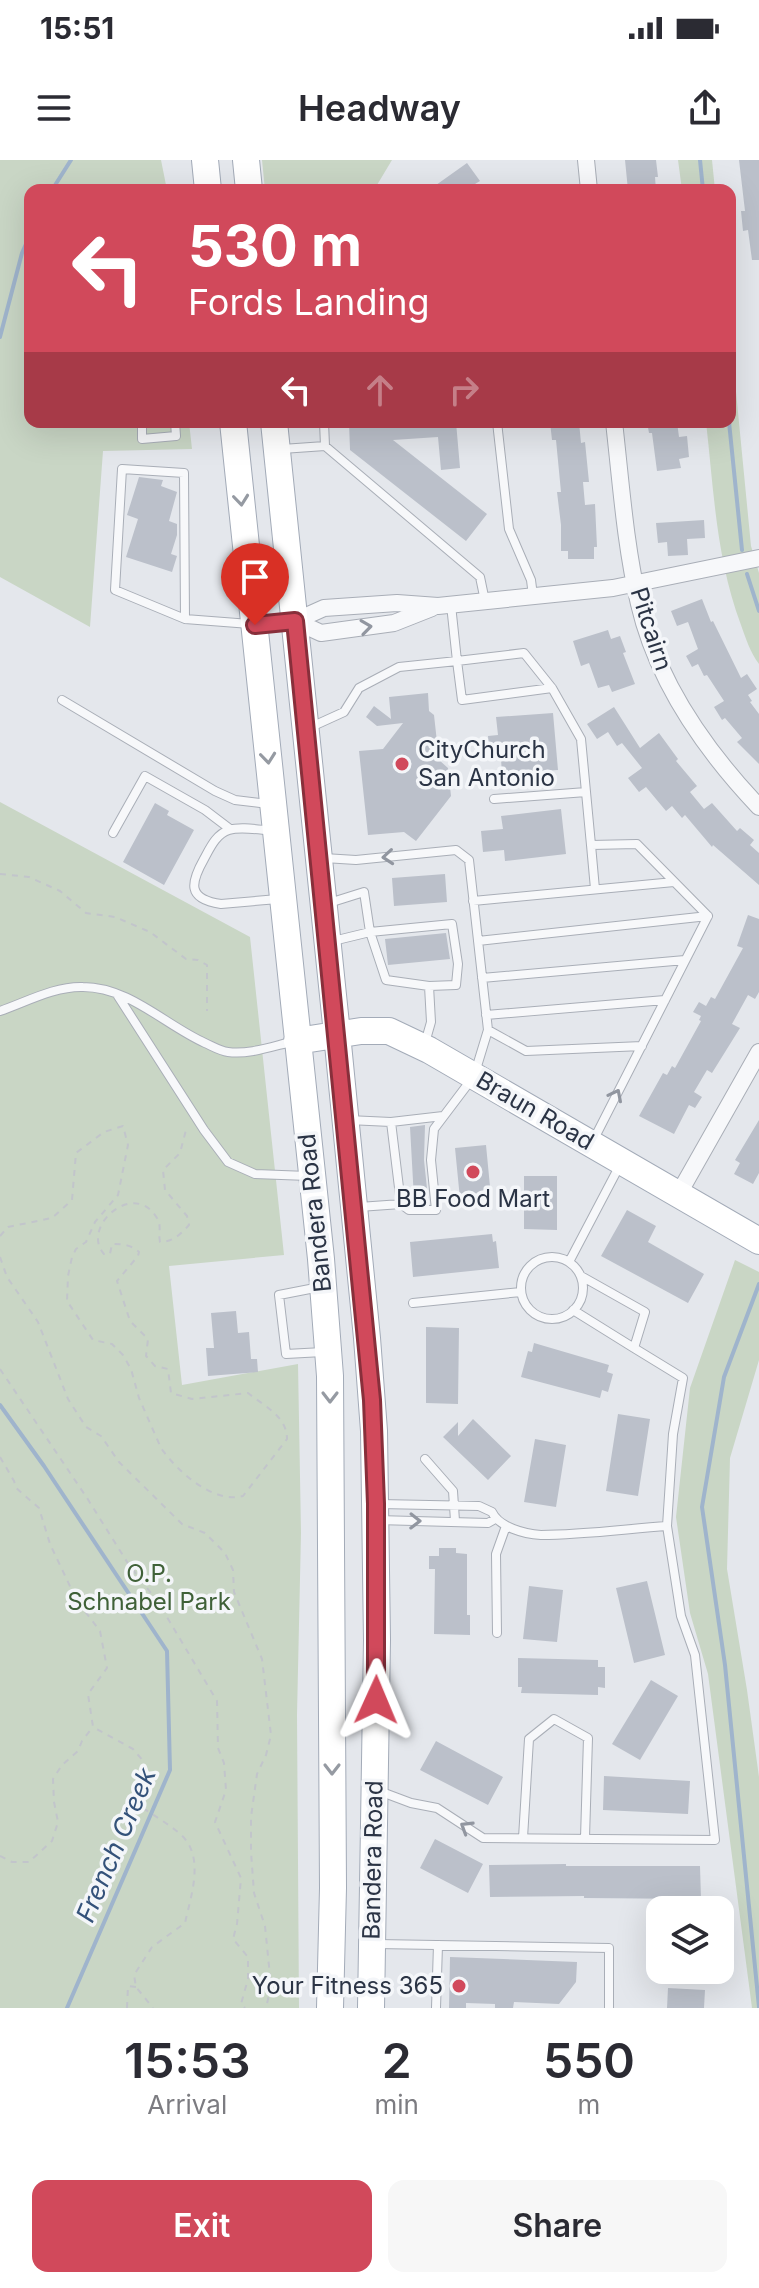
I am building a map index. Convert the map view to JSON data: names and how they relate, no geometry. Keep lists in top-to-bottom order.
{
  "streets": {
    "main road": ["Braun Road", "Bandera Road"],
    "street": ["Pitcairn"]
  },
  "crossings": [
    ["Braun Road", "Bandera Road"]
  ],
  "water": ["French Creek"],
  "parks": ["O.P. Schnabel Park"],
  "places": ["CityChurch San Antonio", "BB Food Mart", "Your Fitness 365"],
  "page": {
    "status": "15:51",
    "header": "Headway",
    "turn": ["530 m", "Fords Landing"],
    "eta": [
      "15:53",
      "Arrival",
      "2",
      "min",
      "550",
      "m"
    ],
    "buttons": ["Exit", "Share"]
  }
}
